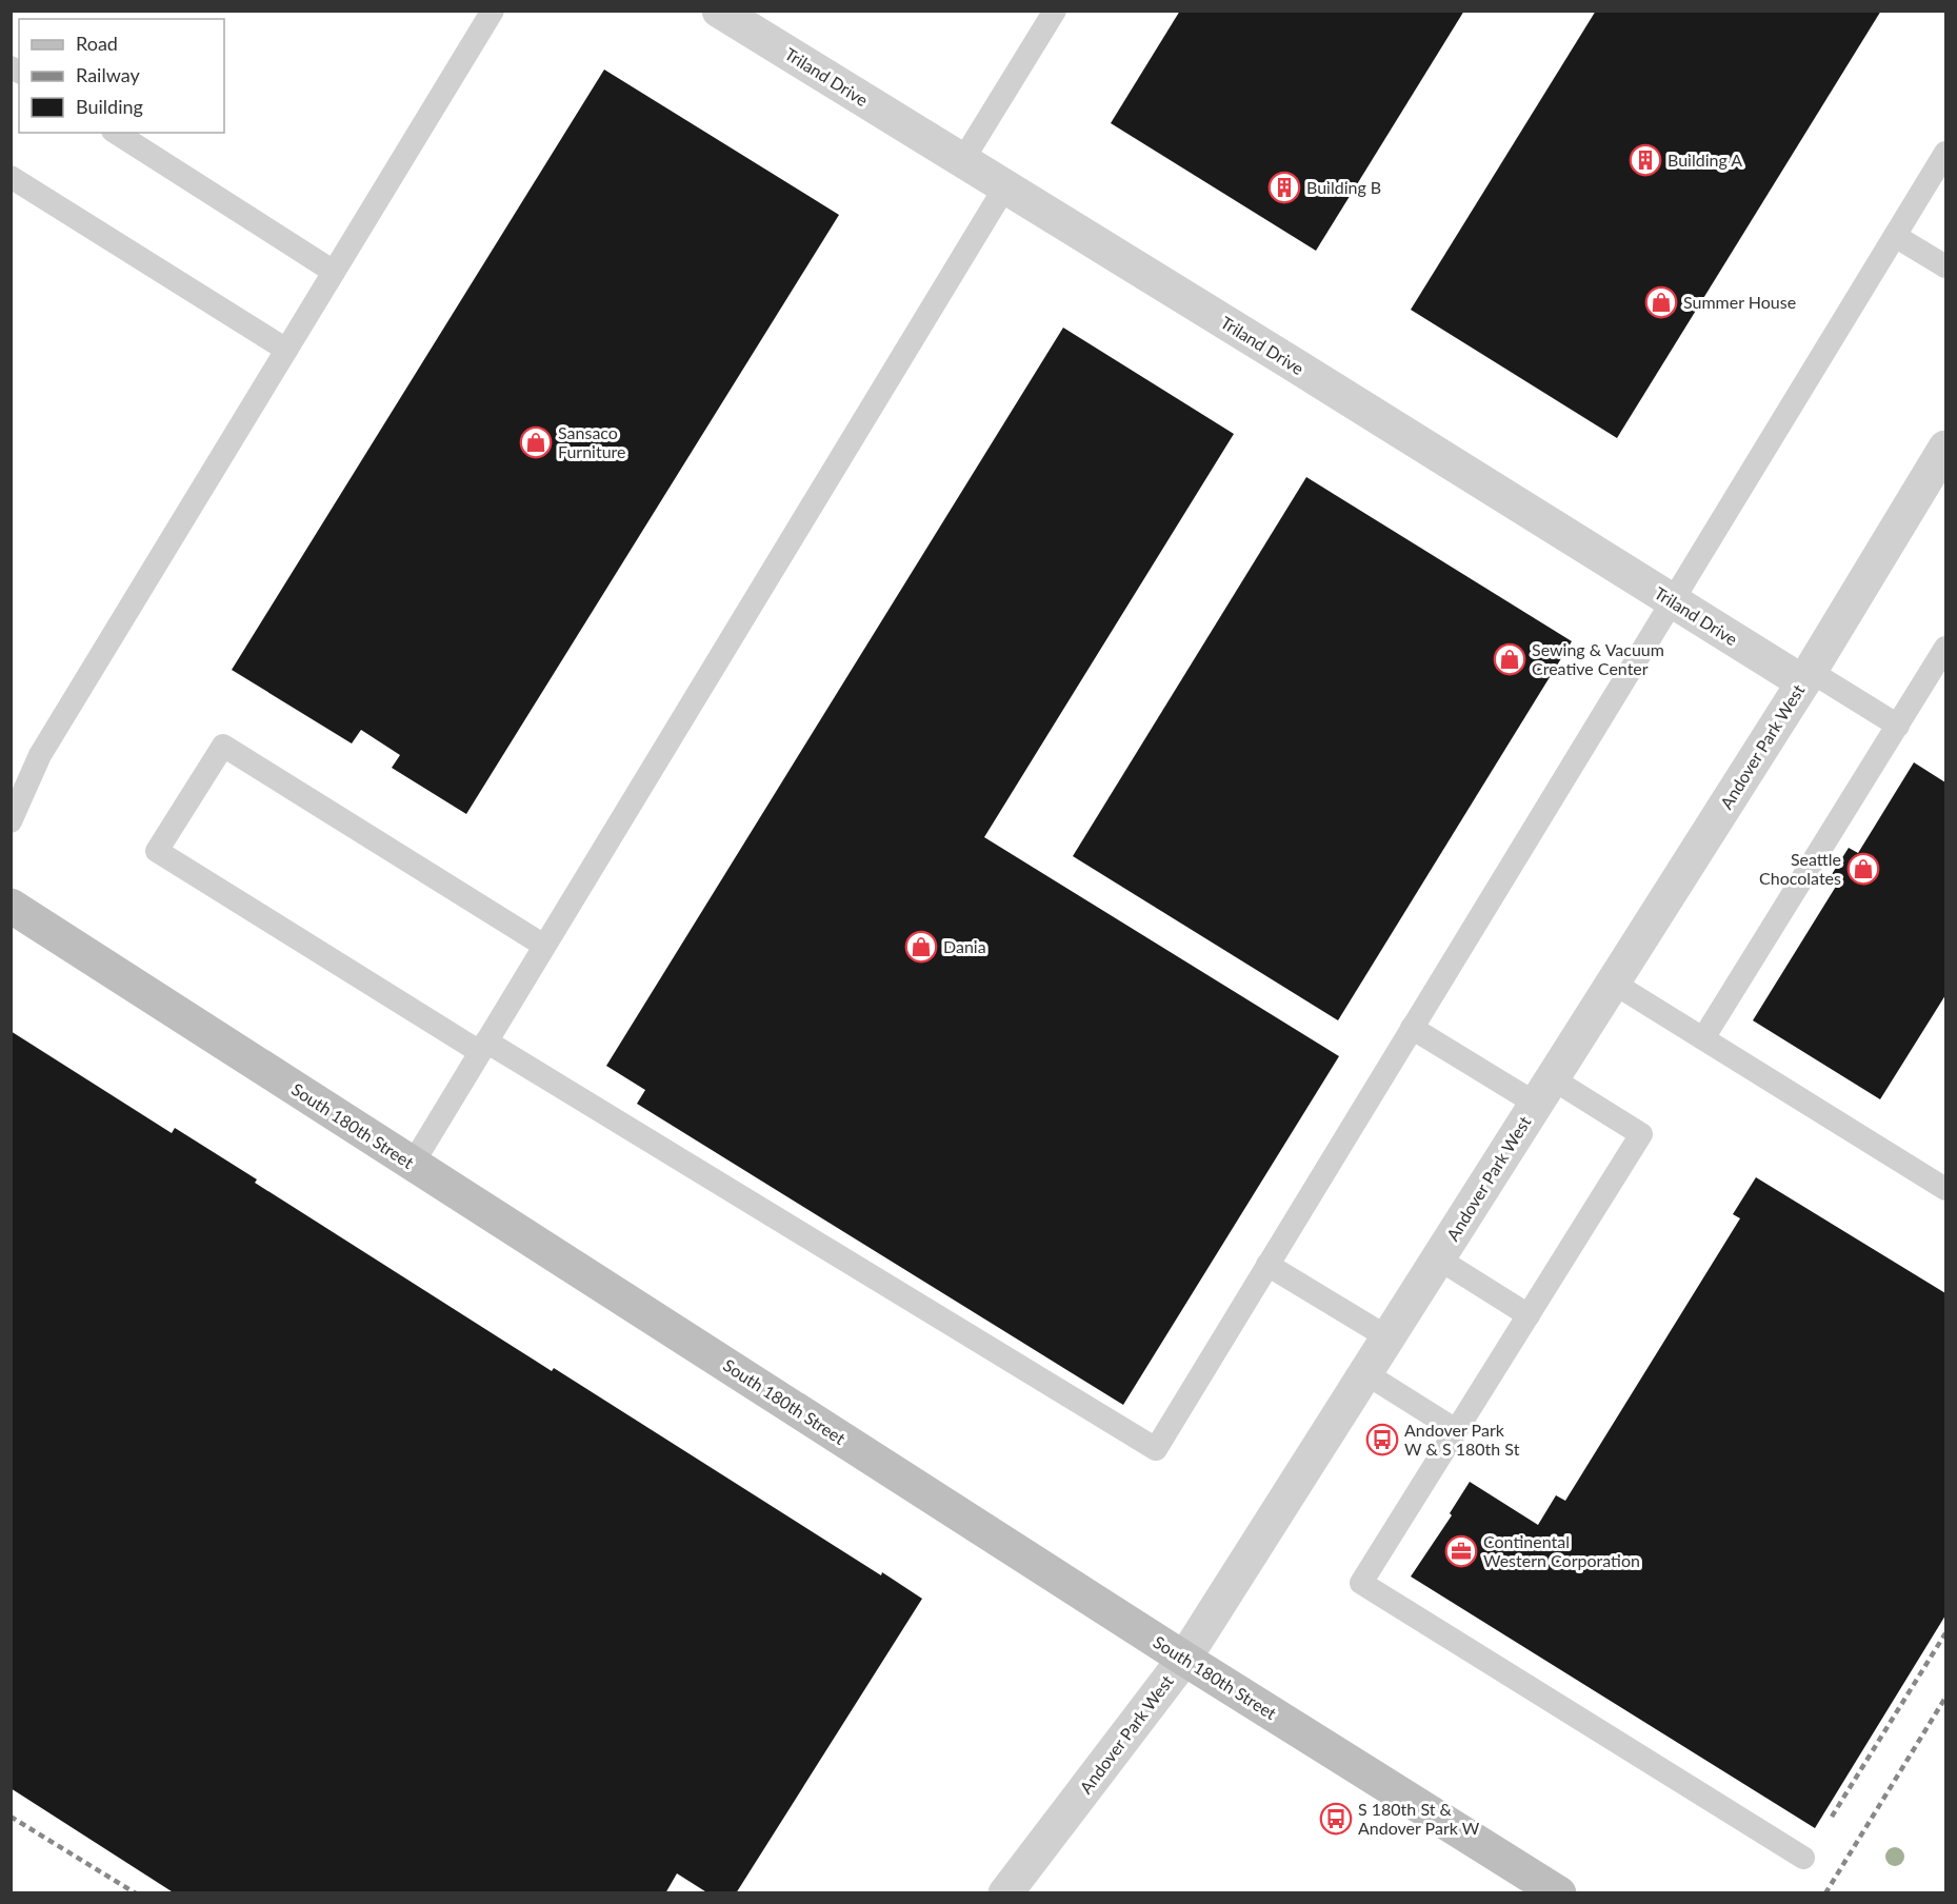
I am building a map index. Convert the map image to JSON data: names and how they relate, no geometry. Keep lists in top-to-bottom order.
{
  "streets": {
    "main road": ["South 180th Street"],
    "street": ["Triland Drive", "Andover Park West"]
  },
  "crossings": [
    ["Triland Drive", "Andover Park West"],
    ["Andover Park West", "South 180th Street"]
  ],
  "places": {
    "building": ["Building A", "Building B"],
    "shop": [
      "Summer House",
      "Sansaco Furniture",
      "Sewing & Vacuum Creative Center",
      "Seattle Chocolates",
      "Dania"
    ],
    "bus stop": ["Andover Park W & S 180th St", "S 180th St & Andover Park W"],
    "office": ["Continental Western Corporation"]
  },
  "legend": ["Road", "Railway", "Building"]
}
